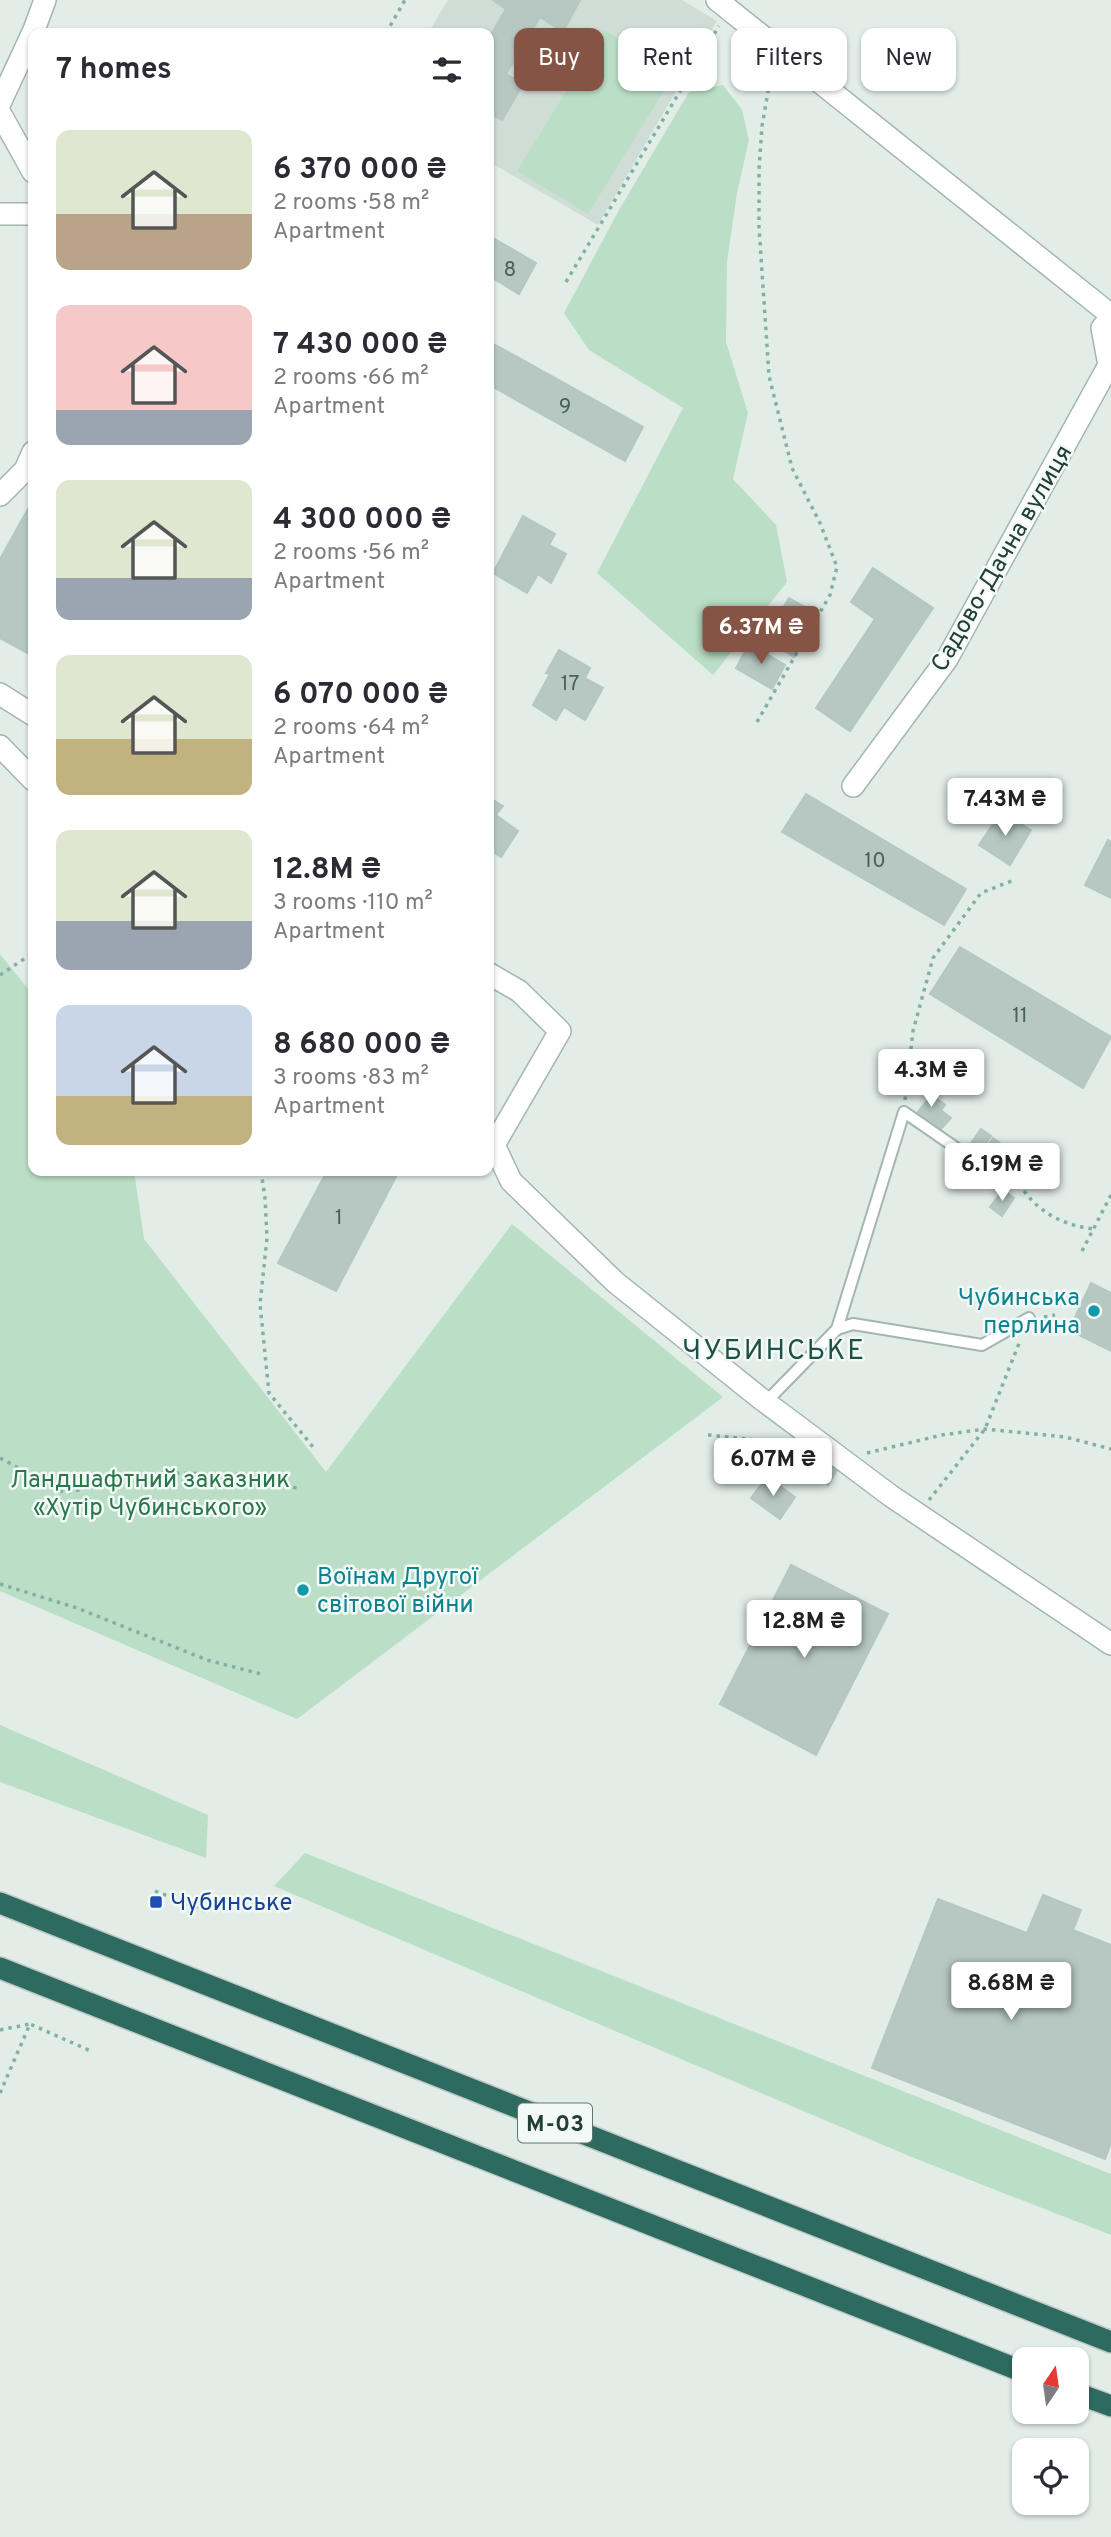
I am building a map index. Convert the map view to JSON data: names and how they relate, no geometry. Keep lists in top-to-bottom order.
{
  "streets": {
    "highway": ["М-03"],
    "street": ["Садово-Дачна вулиця"]
  },
  "districts": ["ЧУБИНСЬКЕ"],
  "parks": ["Ландшафтний заказник «Хутір Чубинського»"],
  "places": {
    "other": ["Чубинська перлина", "Воїнам Другої світової війни"],
    "transit": ["Чубинське"]
  },
  "house_numbers": [
    "8",
    "9",
    "17",
    "10",
    "11",
    "1"
  ],
  "north": "top",
  "page": {
    "chip": [
      "Buy",
      "Rent",
      "Filters",
      "New"
    ],
    "heading": "7 homes",
    "list": [
      {
        "name": "6 370 000 ₴",
        "note": "2 rooms · 58 m² · Apartment"
      },
      {
        "name": "7 430 000 ₴",
        "note": "2 rooms · 66 m² · Apartment"
      },
      {
        "name": "4 300 000 ₴",
        "note": "2 rooms · 56 m² · Apartment"
      },
      {
        "name": "6 070 000 ₴",
        "note": "2 rooms · 64 m² · Apartment"
      },
      {
        "name": "12.8M ₴",
        "note": "3 rooms · 110 m² · Apartment"
      },
      {
        "name": "8 680 000 ₴",
        "note": "3 rooms · 83 m² · Apartment"
      }
    ],
    "price": [
      "6.37M ₴",
      "7.43M ₴",
      "4.3M ₴",
      "6.19M ₴",
      "6.07M ₴",
      "12.8M ₴",
      "8.68M ₴"
    ]
  }
}
